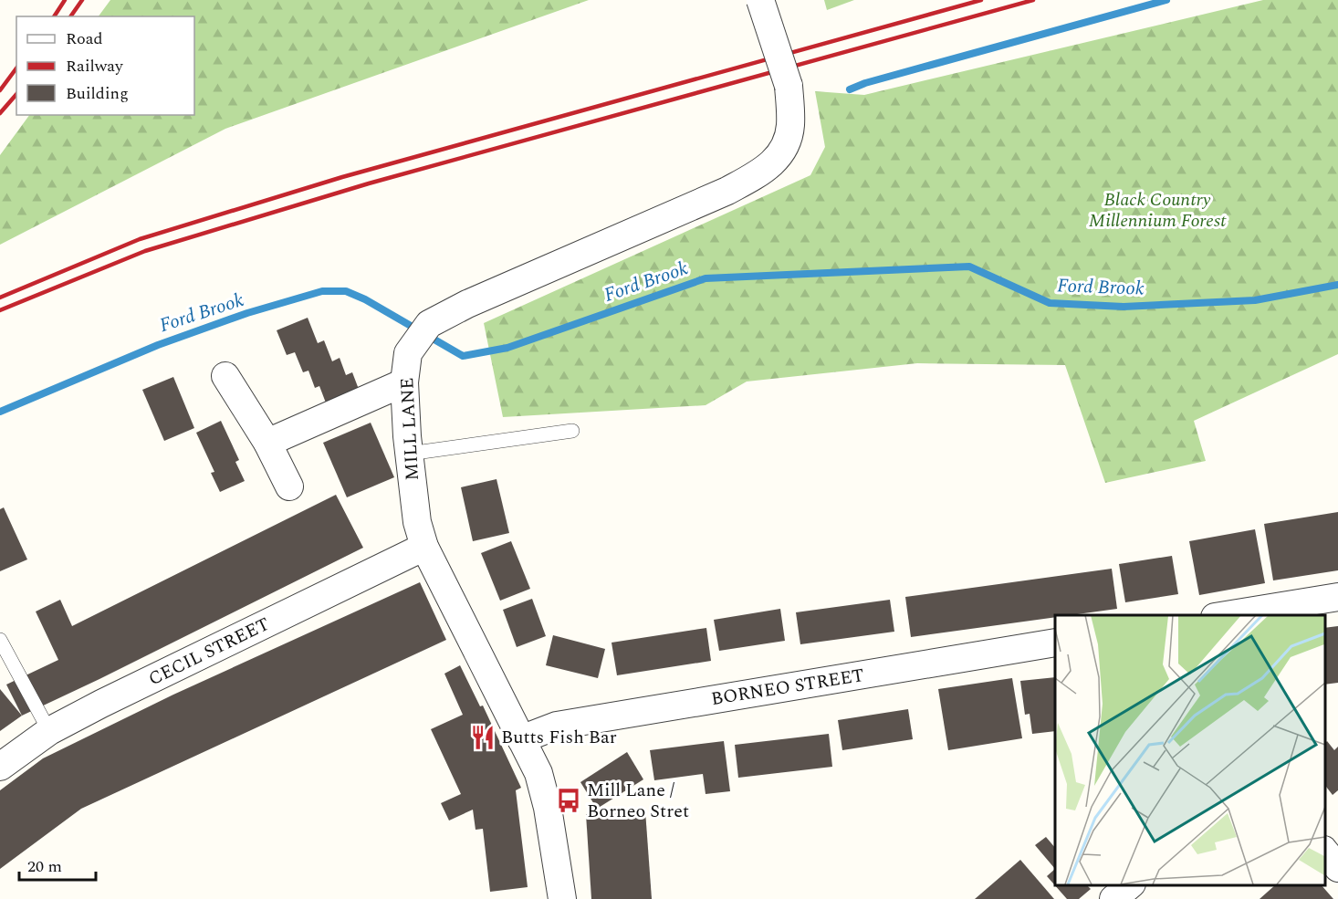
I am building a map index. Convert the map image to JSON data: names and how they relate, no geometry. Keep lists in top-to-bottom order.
{
  "streets": {
    "street": ["MILL LANE", "CECIL STREET", "BORNEO STREET"]
  },
  "crossings": [
    ["MILL LANE", "CECIL STREET"],
    ["MILL LANE", "BORNEO STREET"]
  ],
  "water": ["Ford Brook"],
  "parks": ["Black Country Millennium Forest"],
  "places": {
    "restaurant": ["Butts Fish Bar"],
    "bus stop": ["Mill Lane / Borneo Stret"]
  },
  "legend": ["Road", "Railway", "Building"],
  "scale_bar": "20 m"
}
